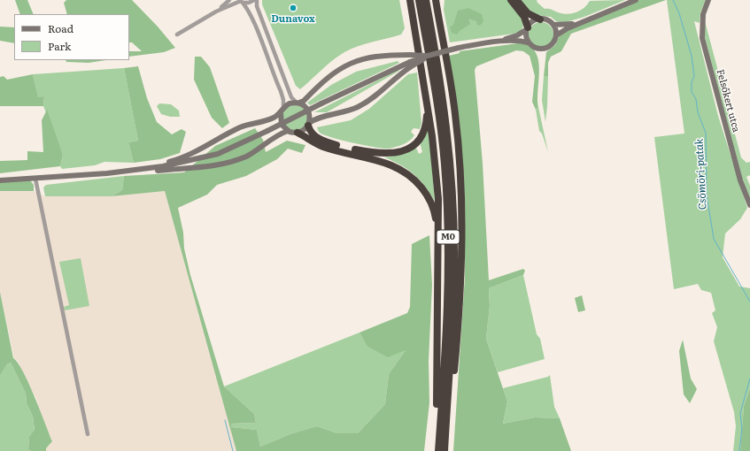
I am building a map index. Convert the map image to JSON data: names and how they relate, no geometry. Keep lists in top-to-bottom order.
{
  "streets": {
    "highway": ["M0"],
    "main road": ["Felsőkert utca"]
  },
  "water": ["Csömöri-patak"],
  "places": ["Dunavox"],
  "legend": ["Road", "Park"]
}
